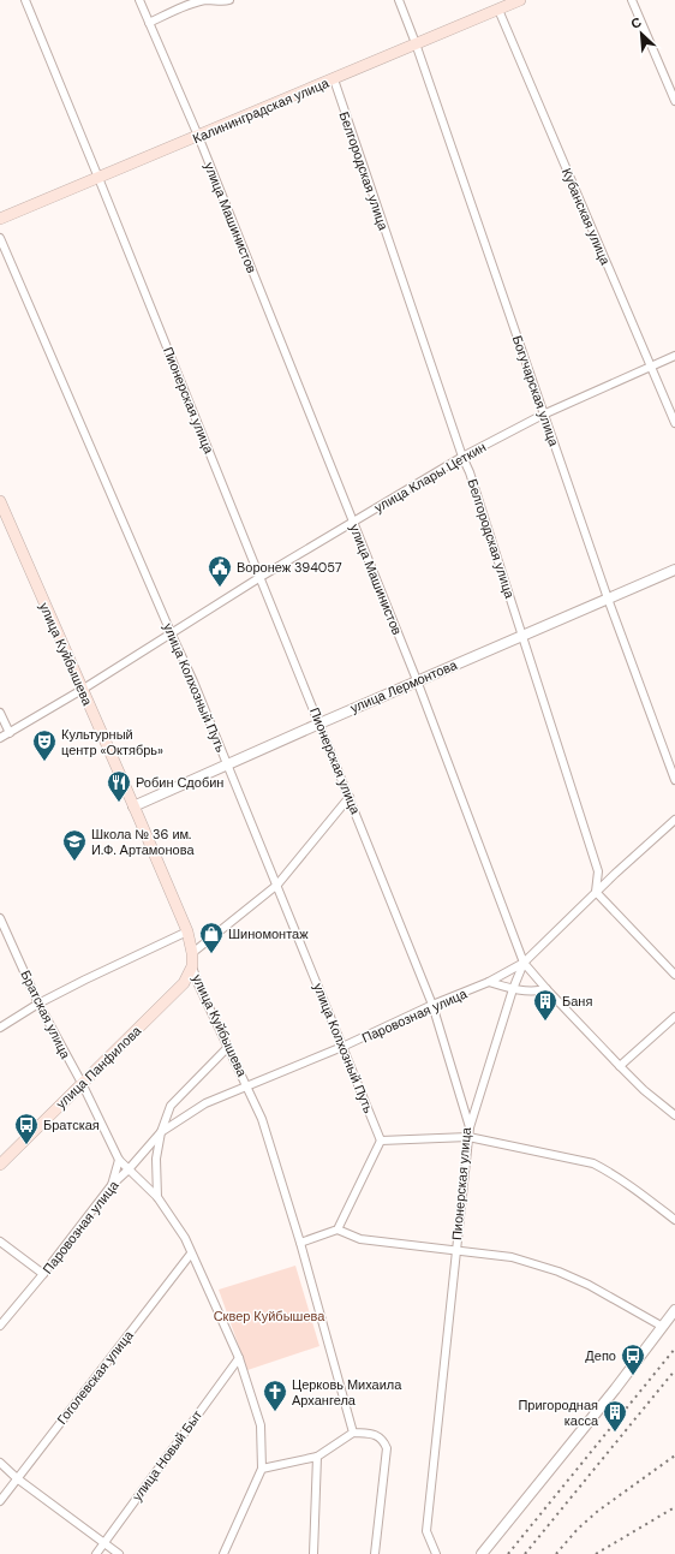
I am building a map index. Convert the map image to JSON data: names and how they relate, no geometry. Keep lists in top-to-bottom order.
{
  "streets": {
    "main road": ["Калининградская улица", "улица Куйбышева", "улица Панфилова"],
    "street": [
      "Белгородская улица",
      "Кубанская улица",
      "улица Машинистов",
      "Богучарская улица",
      "Пионерская улица",
      "улица Клары Цеткин",
      "улица Лермонтова",
      "улица Колхозный Путь",
      "Братская улица",
      "Паровозная улица",
      "Гоголевская улица",
      "улица Новый Быт"
    ]
  },
  "crossings": [
    ["Калининградская улица", "Белгородская улица"],
    ["Калининградская улица", "Кубанская улица"],
    ["Калининградская улица", "улица Машинистов"],
    ["Калининградская улица", "Богучарская улица"],
    ["Калининградская улица", "Пионерская улица"],
    ["Белгородская улица", "улица Клары Цеткин"],
    ["Белгородская улица", "улица Лермонтова"],
    ["Белгородская улица", "Паровозная улица"],
    ["Кубанская улица", "улица Клары Цеткин"],
    ["улица Машинистов", "улица Клары Цеткин"],
    ["улица Машинистов", "улица Лермонтова"],
    ["улица Машинистов", "Паровозная улица"],
    ["Богучарская улица", "улица Клары Цеткин"],
    ["Богучарская улица", "улица Лермонтова"],
    ["Пионерская улица", "улица Клары Цеткин"],
    ["Пионерская улица", "улица Лермонтова"],
    ["Пионерская улица", "Паровозная улица"],
    ["улица Клары Цеткин", "улица Куйбышева"],
    ["улица Клары Цеткин", "улица Колхозный Путь"],
    ["улица Куйбышева", "улица Лермонтова"],
    ["улица Куйбышева", "Паровозная улица"],
    ["улица Куйбышева", "улица Панфилова"],
    ["улица Лермонтова", "улица Колхозный Путь"],
    ["улица Колхозный Путь", "Паровозная улица"],
    ["Братская улица", "Паровозная улица"],
    ["Братская улица", "улица Панфилова"],
    ["Братская улица", "Гоголевская улица"],
    ["Братская улица", "улица Новый Быт"]
  ],
  "parks": ["Сквер Куйбышева"],
  "places": {
    "public building": ["Воронеж 394057"],
    "theatre": ["Культурный центр «Октябрь»"],
    "restaurant": ["Робин Сдобин"],
    "school or university": ["Школа № 36 им. И.Ф. Артамонова"],
    "shop": ["Шиномонтаж"],
    "building": ["Баня", "Пригородная касса"],
    "bus stop": ["Братская", "Депо"],
    "church": ["Церковь Михаила Архангела"]
  },
  "north": "top left"
}
